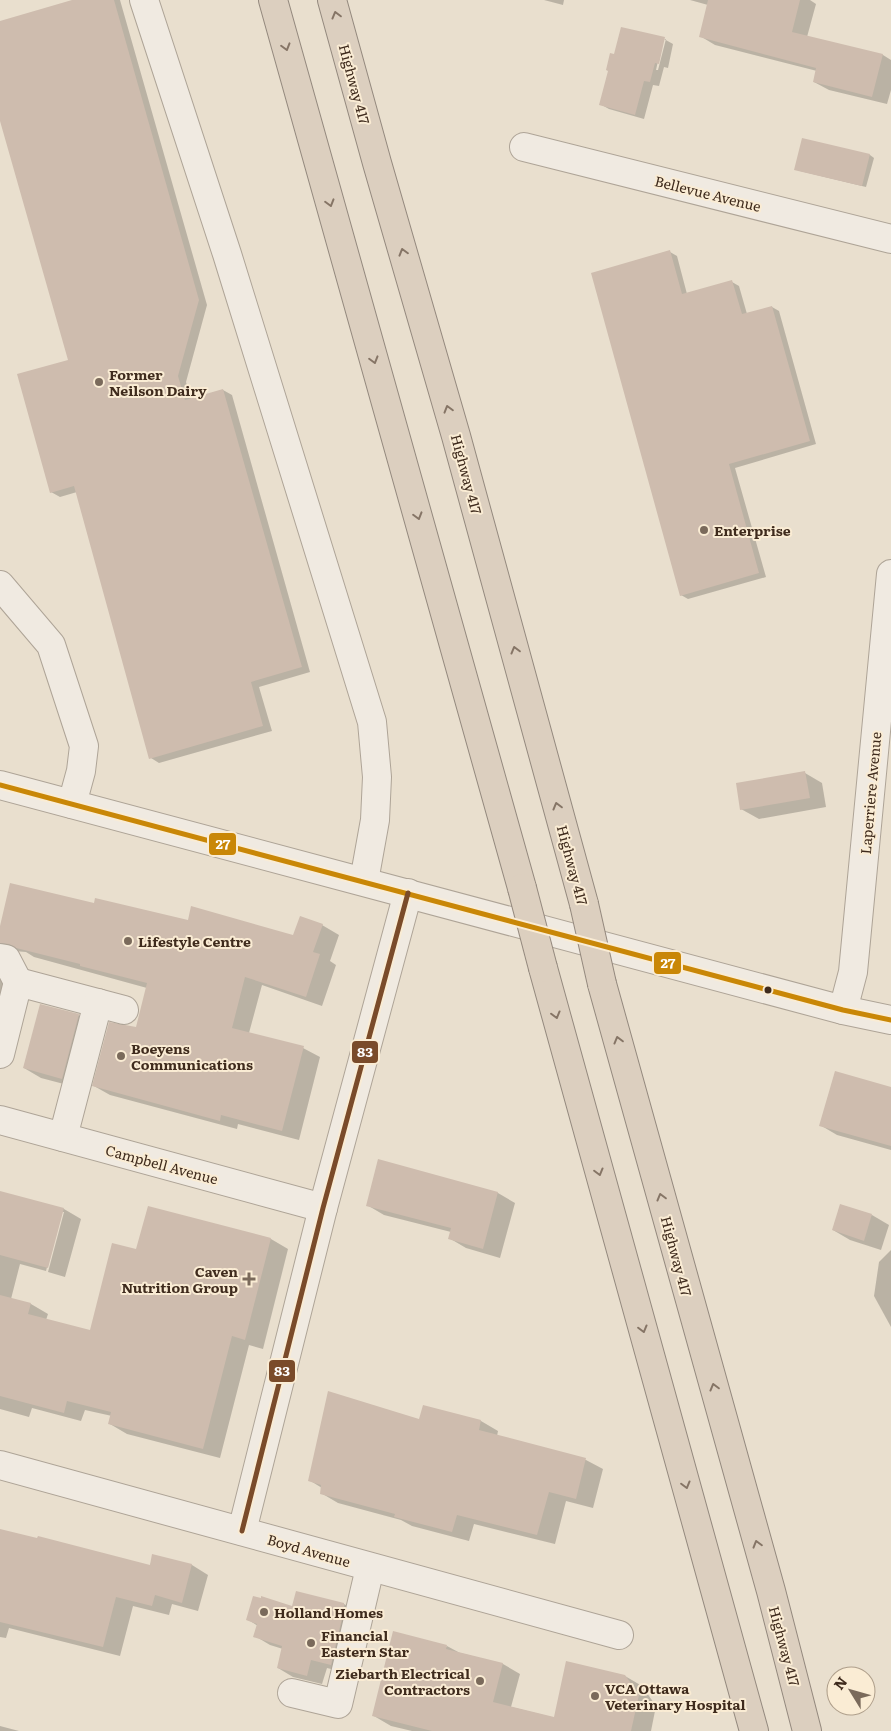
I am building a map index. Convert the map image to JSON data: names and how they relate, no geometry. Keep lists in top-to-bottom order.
{
  "streets": {
    "highway": ["Highway 417"],
    "street": [
      "Bellevue Avenue",
      "Laperriere Avenue",
      "Campbell Avenue",
      "Boyd Avenue"
    ]
  },
  "places": {
    "other": [
      "Former Neilson Dairy",
      "Enterprise",
      "Lifestyle Centre",
      "Boeyens Communications",
      "Holland Homes",
      "Financial Eastern Star",
      "Ziebarth Electrical Contractors",
      "VCA Ottawa Veterinary Hospital"
    ],
    "health": ["Caven Nutrition Group"]
  },
  "lines": ["transit line 27", "transit line 83"],
  "north": "top left"
}
